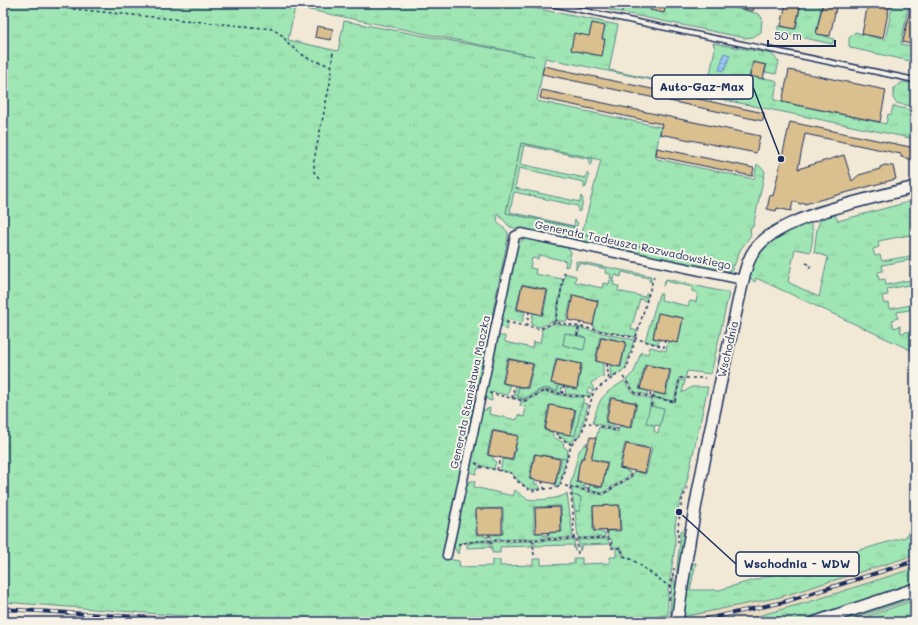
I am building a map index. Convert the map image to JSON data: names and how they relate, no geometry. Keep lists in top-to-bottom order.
{
  "streets": {
    "street": ["Generała Tadeusza Rozwadowskiego", "Wschodnia", "Generała Stanisława Maczka"]
  },
  "crossings": [
    ["Generała Tadeusza Rozwadowskiego", "Wschodnia"],
    ["Generała Tadeusza Rozwadowskiego", "Generała Stanisława Maczka"]
  ],
  "places": ["Auto-Gaz-Max", "Wschodnia - WDW"],
  "scale_bar": "50 m"
}
